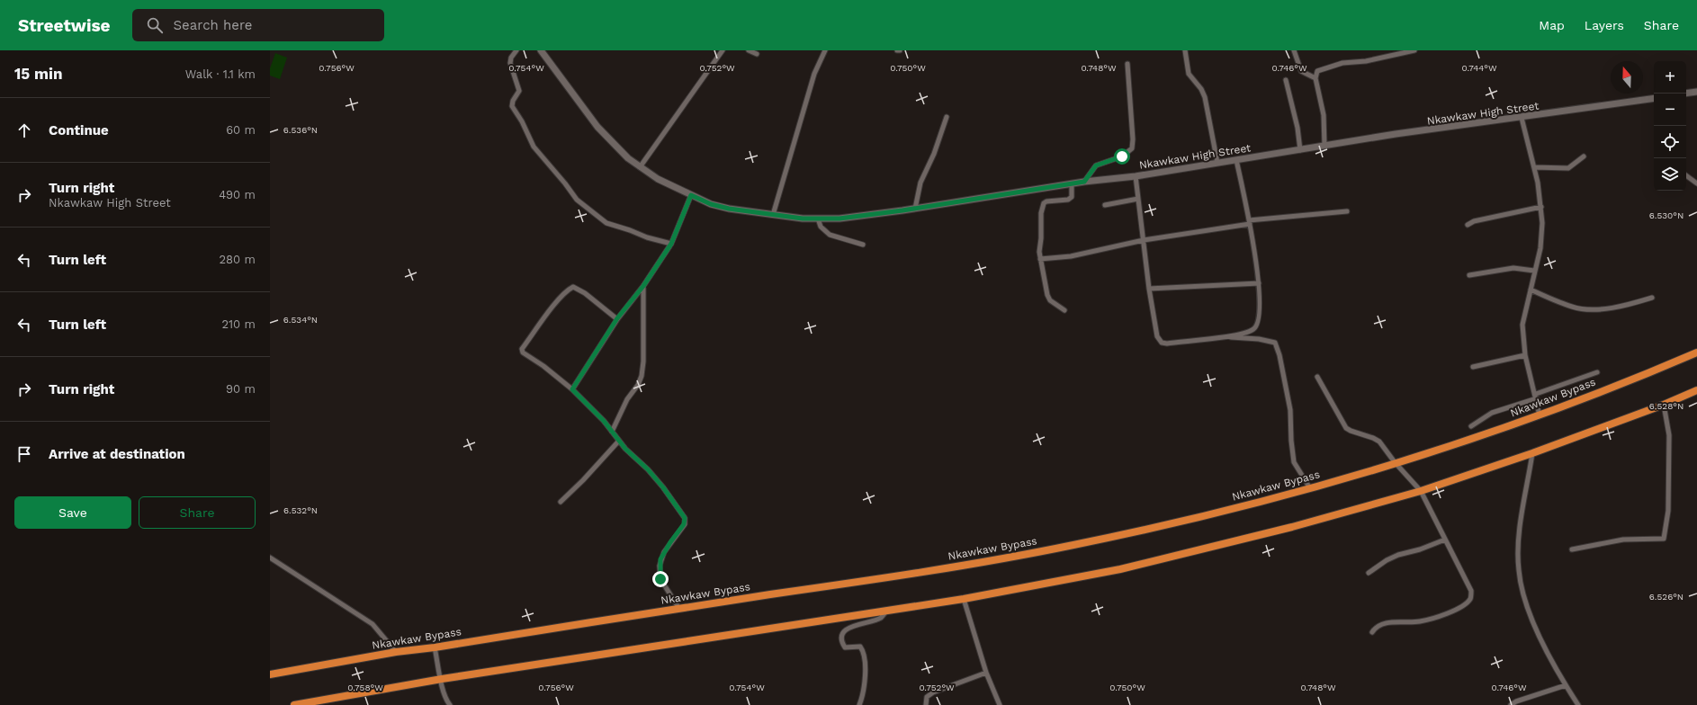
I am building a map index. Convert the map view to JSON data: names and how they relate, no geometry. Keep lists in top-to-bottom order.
{
  "streets": {
    "highway": ["Nkawkaw Bypass"],
    "main road": ["Nkawkaw High Street"]
  },
  "north": "top",
  "page": {
    "header": "Streetwise",
    "search": "Search here",
    "nav": ["Map", "Layers", "Share"],
    "heading": ["15 min", "Walk · 1.1 km"],
    "map_buttons": ["+", "−"],
    "list": [
      ["Continue", "60 m"],
      ["Turn right", "Nkawkaw High Street", "490 m"],
      ["Turn left", "280 m"],
      ["Turn left", "210 m"],
      ["Turn right", "90 m"],
      "Arrive at destination"
    ],
    "buttons": ["Save", "Share"]
  },
  "coordinates": [
    "0.744°W",
    "0.756°W",
    "0.754°W",
    "0.752°W",
    "0.750°W",
    "0.748°W",
    "0.746°W",
    "6.536°N",
    "6.530°N",
    "6.534°N",
    "6.528°N",
    "6.532°N",
    "6.526°N",
    "0.758°W"
  ]
}
